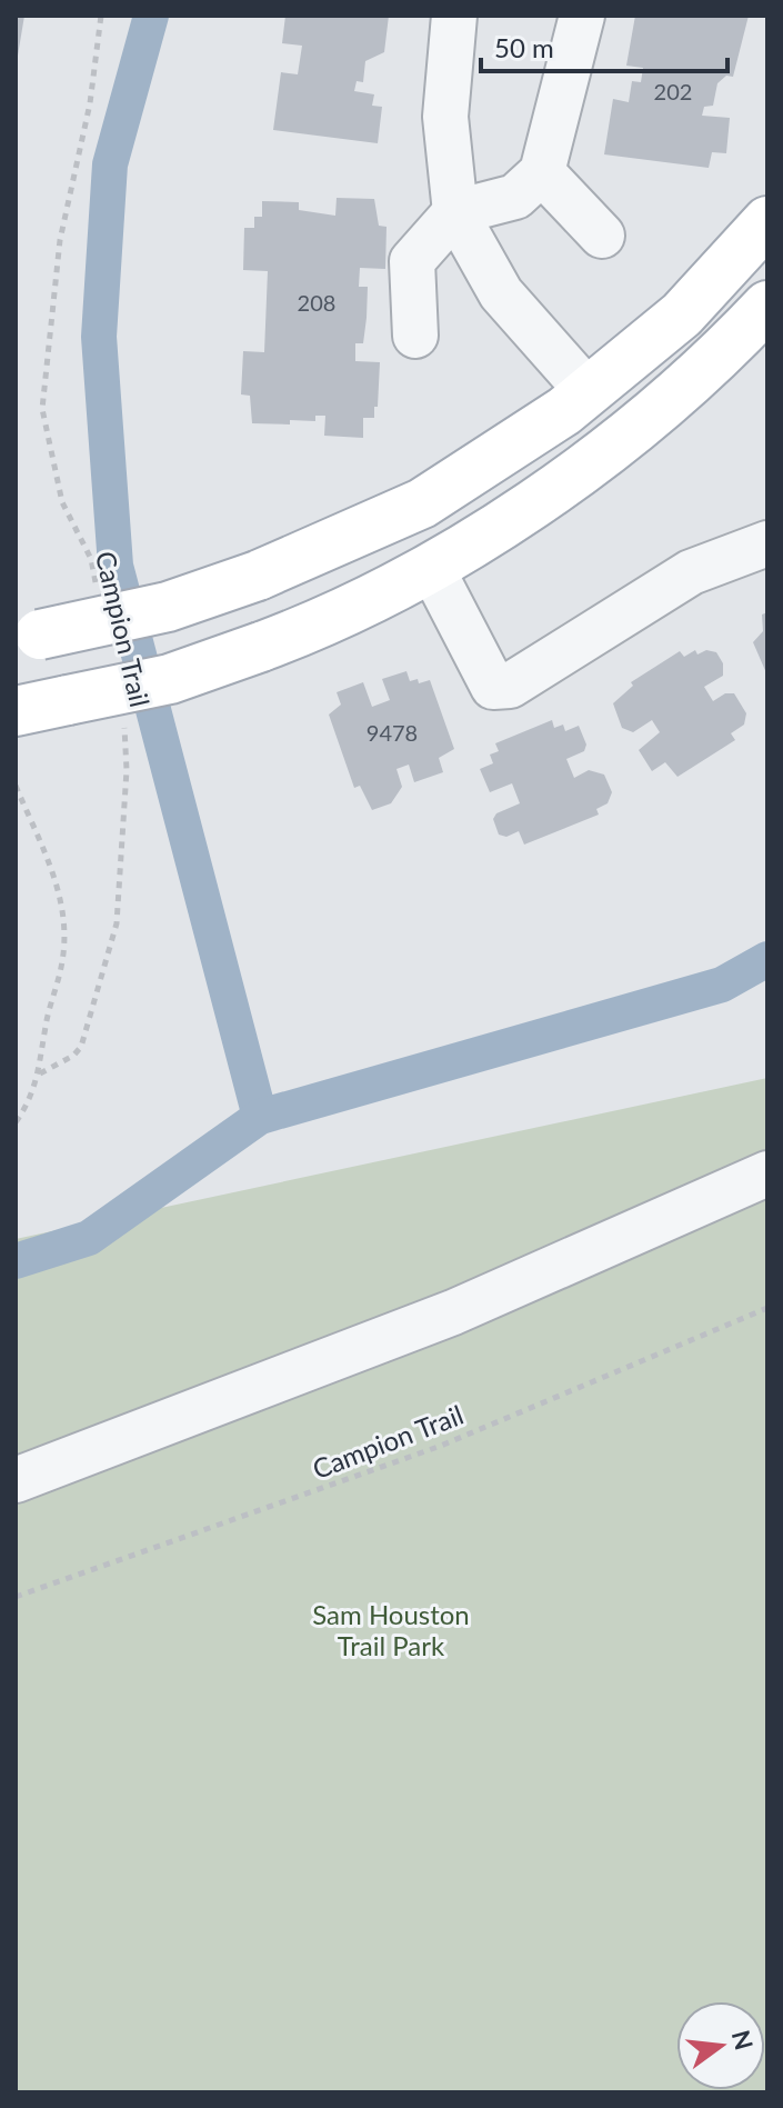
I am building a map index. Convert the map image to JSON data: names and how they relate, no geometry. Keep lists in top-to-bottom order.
{
  "streets": {
    "path": ["Campion Trail"]
  },
  "parks": ["Sam Houston Trail Park"],
  "house_numbers": ["202", "208", "9478"],
  "scale_bar": "50 m",
  "north": "right"
}
